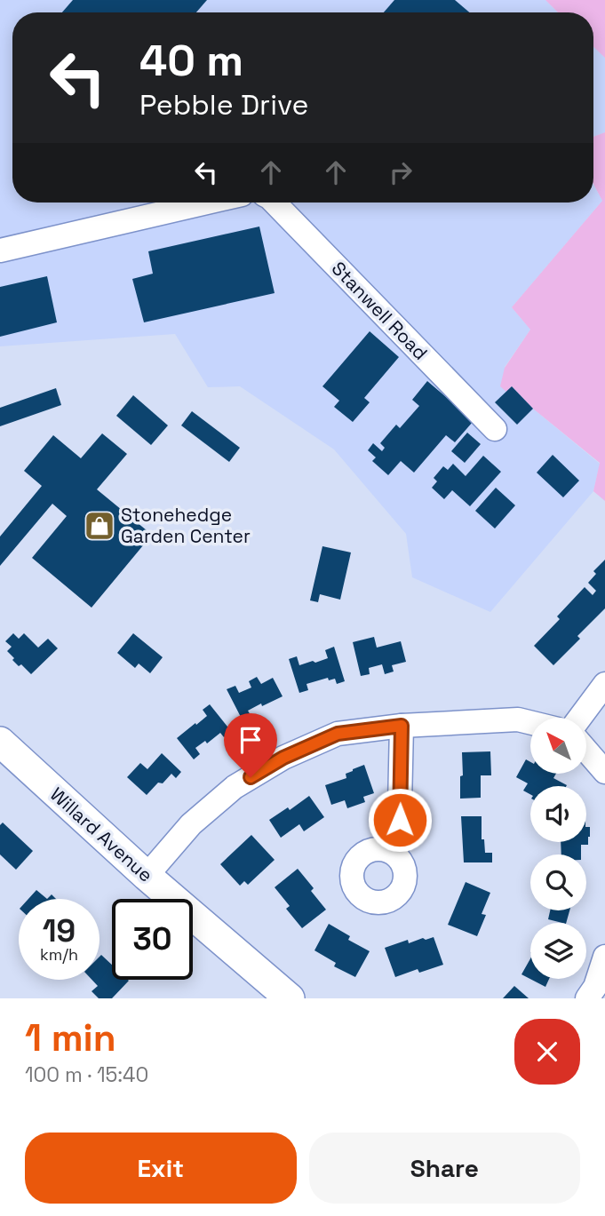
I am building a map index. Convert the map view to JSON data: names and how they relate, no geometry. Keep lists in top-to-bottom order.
{
  "streets": {
    "main road": ["Willard Avenue"],
    "street": ["Stanwell Road"]
  },
  "places": {
    "shop": ["Stonehedge Garden Center"]
  },
  "north": "top left",
  "page": {
    "turn": ["40 m", "Pebble Drive"],
    "speed": "19 km/h",
    "limit": "30",
    "heading": ["1 min", "100 m · 15:40"],
    "buttons": ["Exit", "Share"]
  }
}
